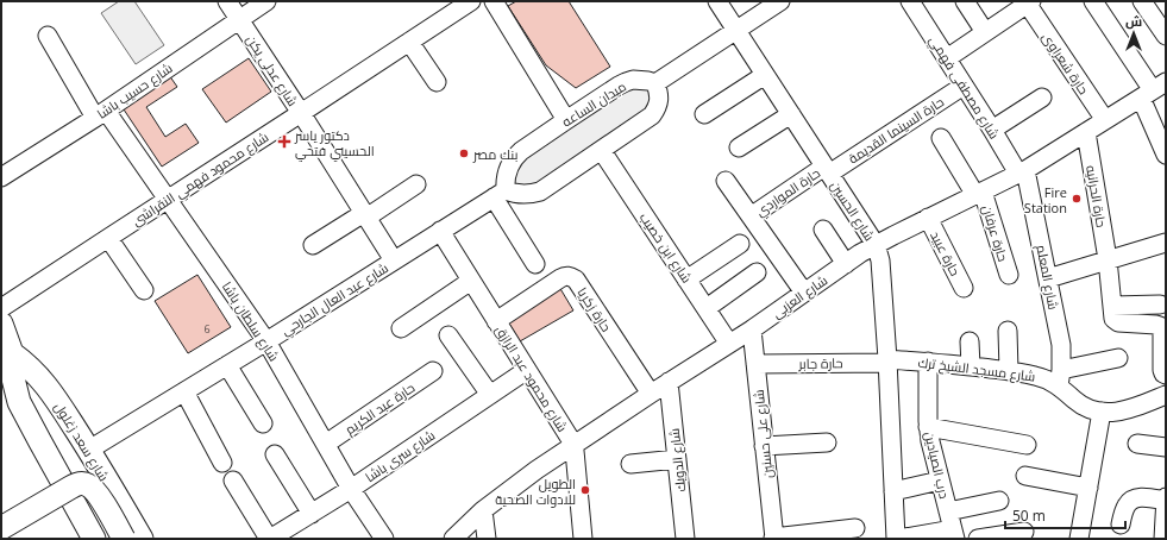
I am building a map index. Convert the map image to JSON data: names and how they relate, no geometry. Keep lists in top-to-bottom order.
{
  "streets": {
    "main road": ["شارع سعد زغلول"],
    "street": [
      "حارة شعراوى",
      "شارع عدلى يكن",
      "شارع مصطفى فهمي",
      "شارع حسيب باشا",
      "ميدان الساعه",
      "حارة السينما القديمة",
      "شارع محمود فهمي النقراشى",
      "حارة المواردي",
      "حارة الحرانيه",
      "شارع الحسين",
      "حارة عرفان",
      "شارع ابن خصيب",
      "حارة عبيد",
      "شارع المعلم",
      "شارع العزبى",
      "شارع عبد العال الجارحي",
      "حارة زكريا",
      "شارع سلطان باشا",
      "حارة جابر",
      "شارع مسجد الشيخ ترك",
      "شارع محمود عبد الرازق",
      "حارة عبد الكريم",
      "شارع على حسنين",
      "شارع سرى باشا",
      "شارع الدويك",
      "درب الصيادين"
    ]
  },
  "crossings": [
    ["حارة شعراوى", "شارع العزبى"],
    ["شارع عدلى يكن", "شارع حسيب باشا"],
    ["شارع عدلى يكن", "شارع محمود فهمي النقراشى"],
    ["شارع عدلى يكن", "شارع عبد العال الجارحي"],
    ["شارع مصطفى فهمي", "حارة السينما القديمة"],
    ["شارع مصطفى فهمي", "شارع المعلم"],
    ["شارع مصطفى فهمي", "شارع العزبى"],
    ["شارع حسيب باشا", "شارع سلطان باشا"],
    ["ميدان الساعه", "شارع عبد العال الجارحي"],
    ["حارة السينما القديمة", "حارة المواردي"],
    ["حارة السينما القديمة", "شارع الحسين"],
    ["شارع محمود فهمي النقراشى", "شارع سلطان باشا"],
    ["حارة المواردي", "شارع الحسين"],
    ["حارة المواردي", "شارع العزبى"],
    ["حارة الحرانيه", "شارع العزبى"],
    ["شارع الحسين", "شارع العزبى"],
    ["شارع الحسين", "حارة جابر"],
    ["شارع الحسين", "شارع مسجد الشيخ ترك"],
    ["حارة عرفان", "شارع العزبى"],
    ["شارع ابن خصيب", "شارع العزبى"],
    ["حارة عبيد", "شارع العزبى"],
    ["شارع المعلم", "شارع العزبى"],
    ["شارع المعلم", "شارع مسجد الشيخ ترك"],
    ["شارع العزبى", "حارة زكريا"],
    ["شارع العزبى", "شارع محمود عبد الرازق"],
    ["شارع العزبى", "شارع على حسنين"],
    ["شارع العزبى", "شارع الدويك"],
    ["شارع عبد العال الجارحي", "شارع سلطان باشا"],
    ["شارع عبد العال الجارحي", "شارع محمود عبد الرازق"],
    ["شارع عبد العال الجارحي", "شارع سعد زغلول"],
    ["حارة زكريا", "شارع محمود عبد الرازق"],
    ["شارع سلطان باشا", "حارة عبد الكريم"],
    ["شارع سلطان باشا", "شارع سرى باشا"],
    ["حارة جابر", "شارع مسجد الشيخ ترك"],
    ["حارة جابر", "شارع على حسنين"],
    ["شارع مسجد الشيخ ترك", "درب الصيادين"],
    ["شارع محمود عبد الرازق", "شارع سرى باشا"]
  ],
  "places": {
    "health": ["دكتور ياسر الحسيني فتحي"],
    "other": ["بنك مصر", "Fire Station", "الطويل للادوات الصحية"]
  },
  "house_numbers": ["6"],
  "scale_bar": "50 m",
  "north": "top"
}
